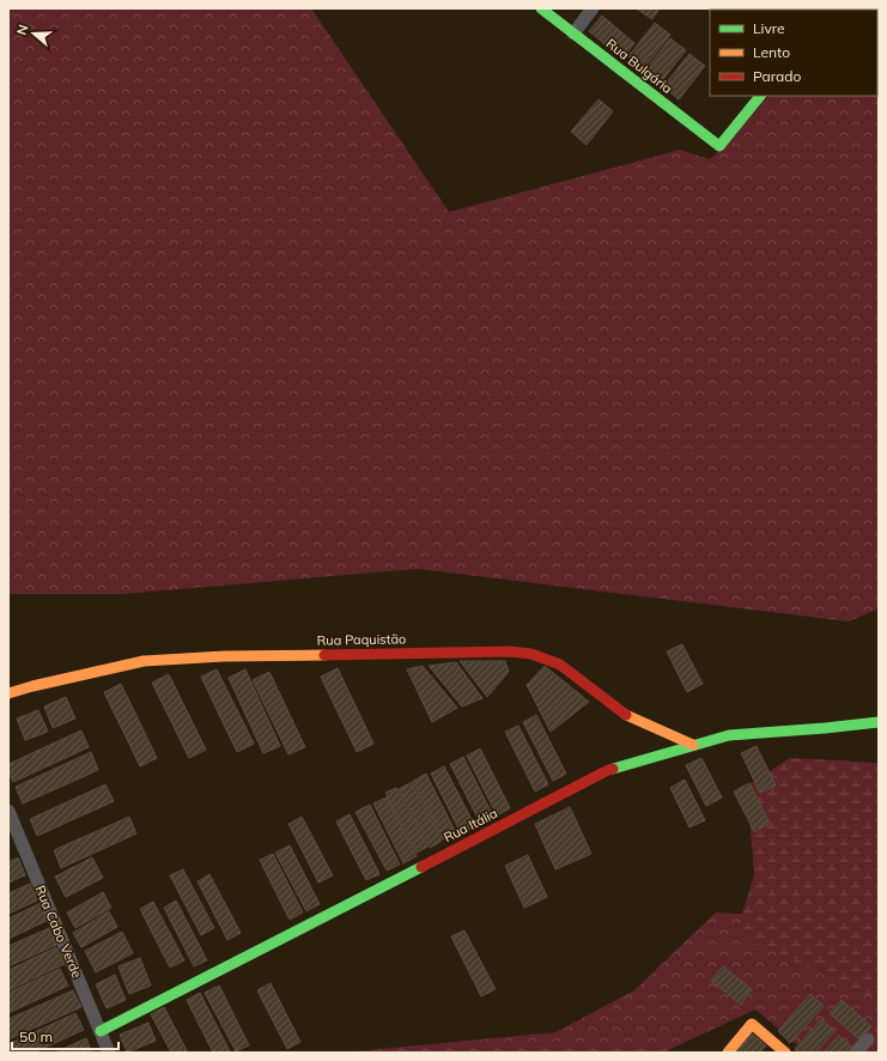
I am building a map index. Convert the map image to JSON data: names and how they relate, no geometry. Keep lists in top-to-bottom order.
{
  "streets": {
    "street": [
      "Rua Bulgária",
      "Rua Paquistão",
      "Rua Itália",
      "Rua Cabo Verde"
    ]
  },
  "crossings": [
    ["Rua Paquistão", "Rua Itália"],
    ["Rua Itália", "Rua Cabo Verde"]
  ],
  "legend": ["Livre", "Lento", "Parado"],
  "scale_bar": "50 m",
  "north": "left"
}
